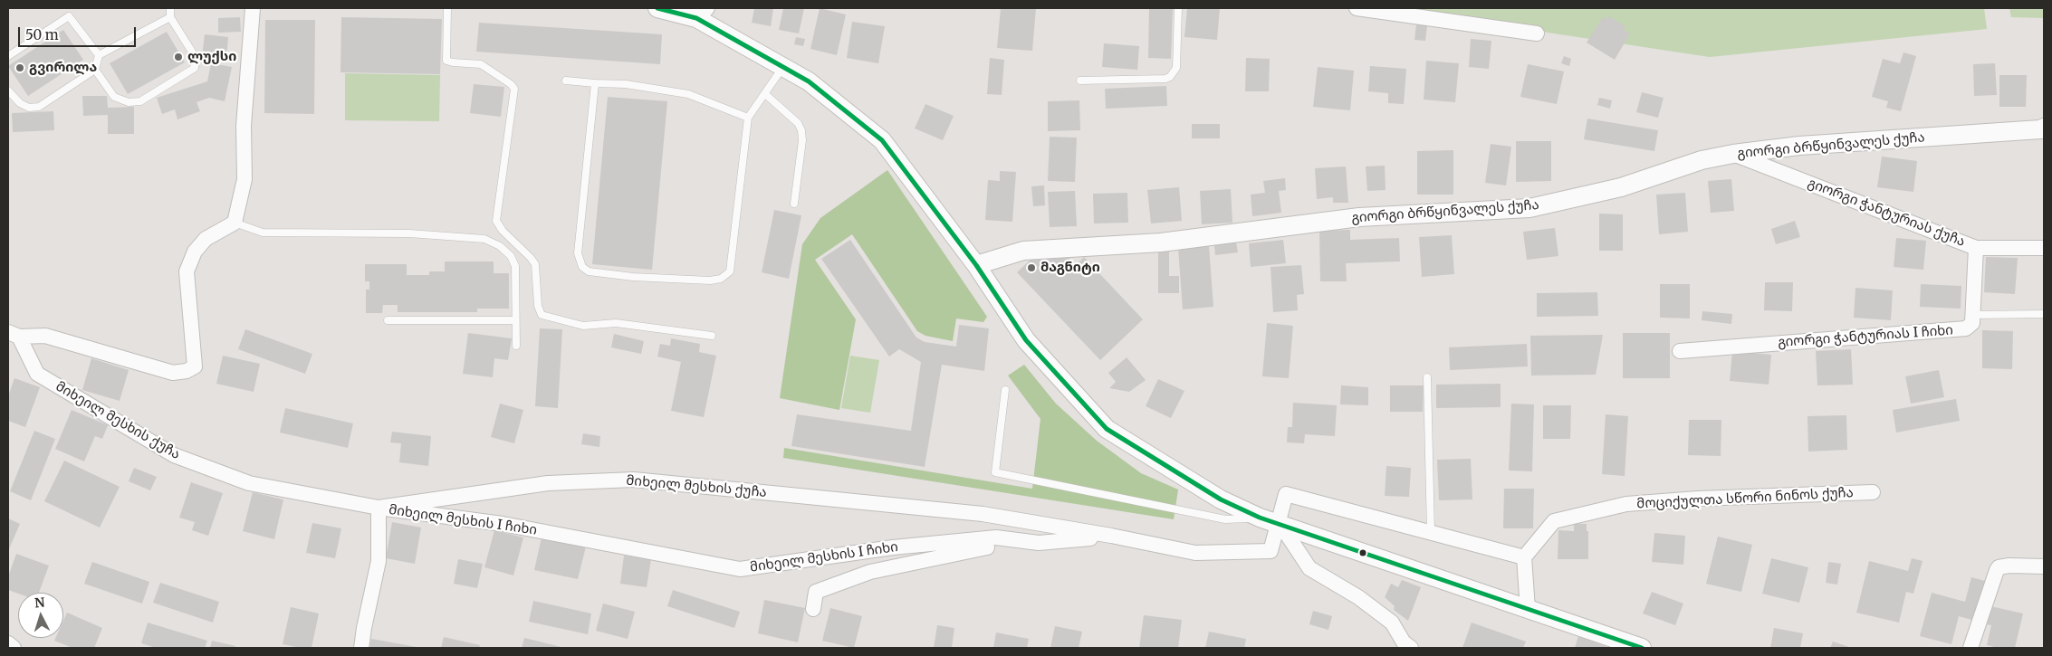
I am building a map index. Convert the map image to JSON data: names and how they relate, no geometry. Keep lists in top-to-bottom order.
{
  "streets": {
    "street": [
      "გიორგი ბრწყინვალეს ქუჩა",
      "გიორგი ჭანტურიას ქუჩა",
      "გიორგი ჭანტურიას I ჩიხი",
      "მიხეილ მესხის ქუჩა",
      "მოციქულთა სწორი ნინოს ქუჩა",
      "მიხეილ მესხის I ჩიხი"
    ]
  },
  "crossings": [
    ["გიორგი ბრწყინვალეს ქუჩა", "გიორგი ჭანტურიას ქუჩა"],
    ["მიხეილ მესხის ქუჩა", "მიხეილ მესხის I ჩიხი"]
  ],
  "places": ["ლუქსი", "გვირილა", "მაგნიტი"],
  "scale_bar": "50 m",
  "north": "top"
}
